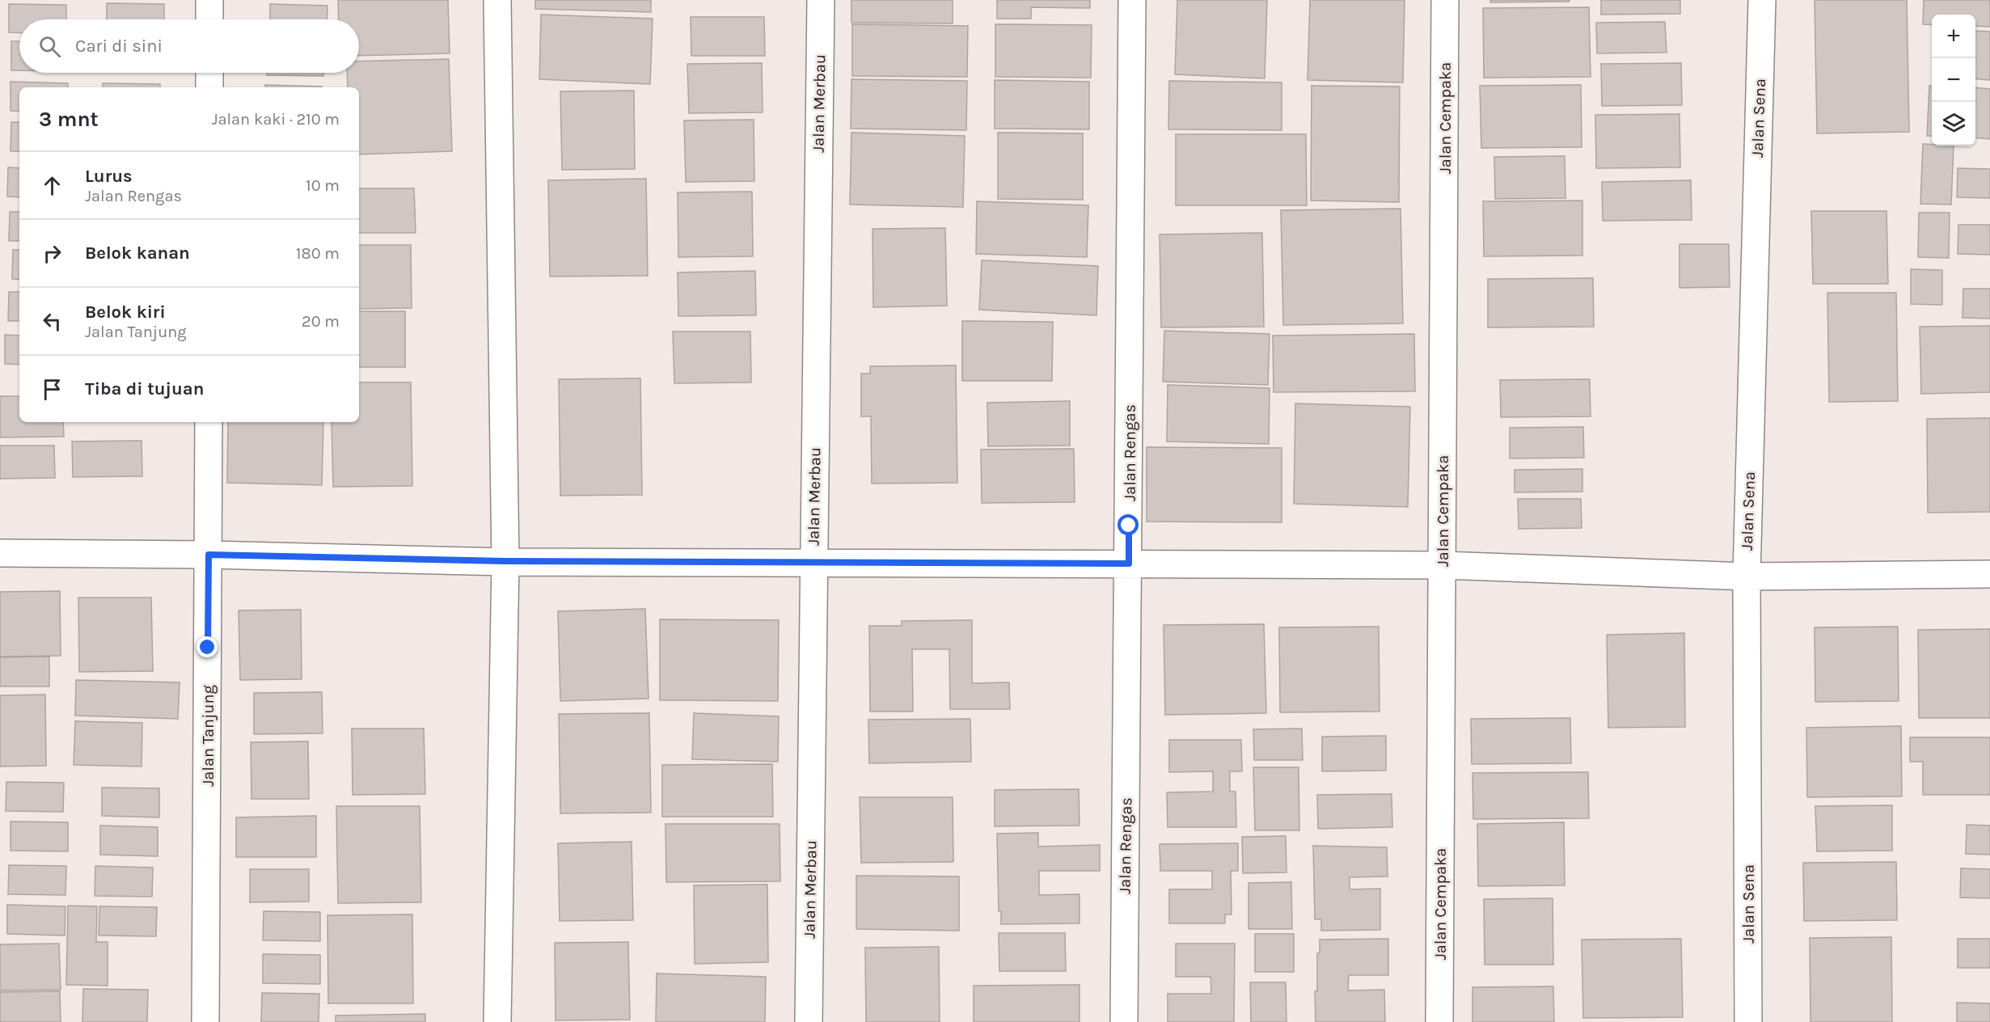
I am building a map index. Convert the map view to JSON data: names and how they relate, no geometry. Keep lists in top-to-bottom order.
{
  "streets": {
    "street": [
      "Jalan Merbau",
      "Jalan Cempaka",
      "Jalan Sena",
      "Jalan Rengas",
      "Jalan Tanjung"
    ]
  },
  "page": {
    "map_buttons": ["+", "−"],
    "search": "Cari di sini",
    "heading": ["3 mnt", "Jalan kaki · 210 m"],
    "list": [
      ["Lurus", "Jalan Rengas", "10 m"],
      ["Belok kanan", "180 m"],
      ["Belok kiri", "Jalan Tanjung", "20 m"],
      "Tiba di tujuan"
    ]
  }
}
